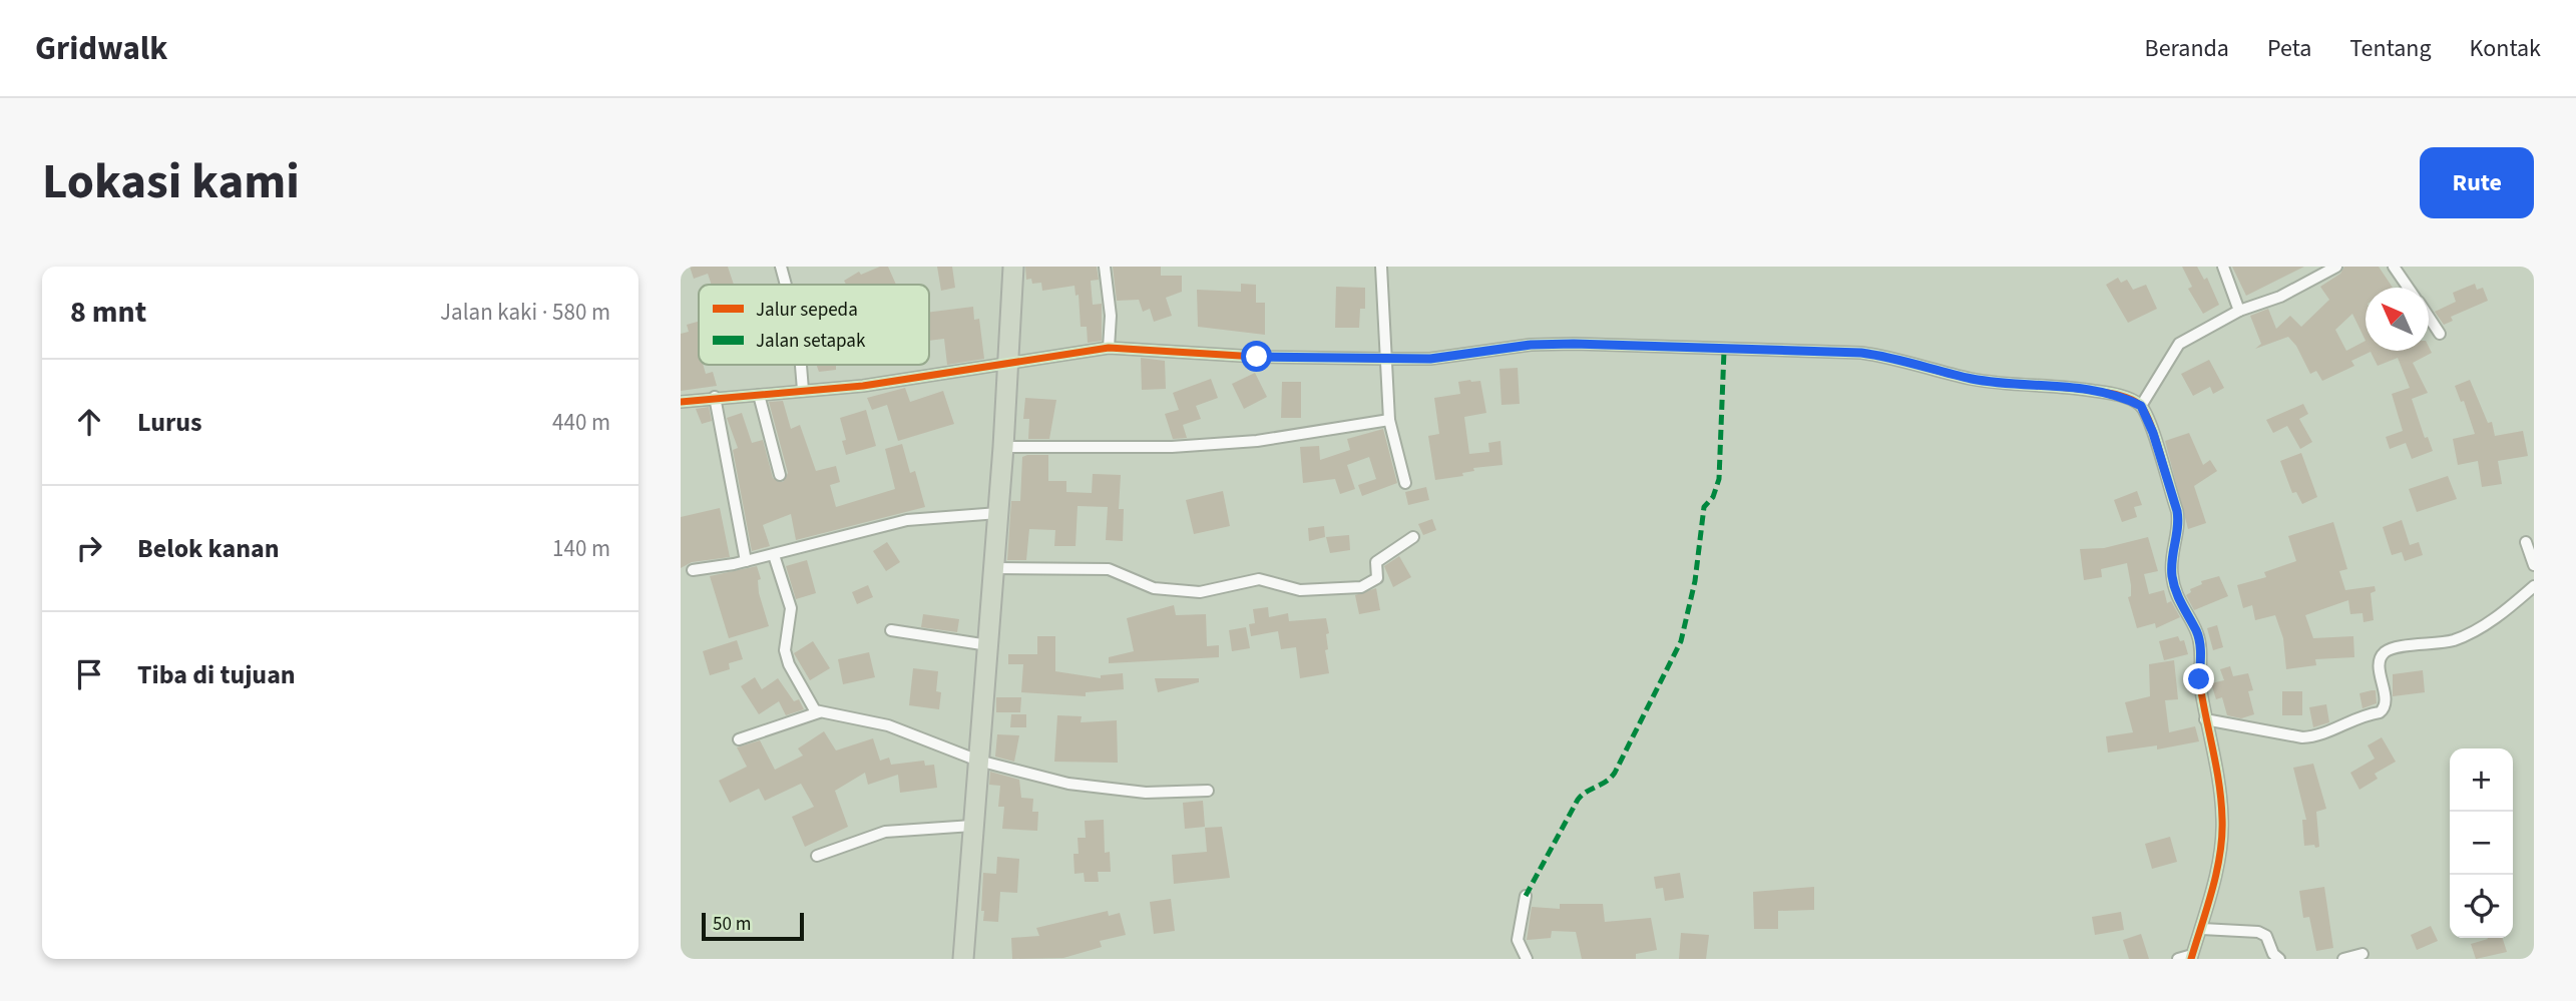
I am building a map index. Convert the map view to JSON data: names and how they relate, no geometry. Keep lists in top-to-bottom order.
{
  "legend": ["Jalur sepeda", "Jalan setapak"],
  "scale_bar": "50 m",
  "north": "top left",
  "page": {
    "header": "Gridwalk",
    "nav": [
      "Beranda",
      "Peta",
      "Tentang",
      "Kontak"
    ],
    "title": "Lokasi kami",
    "buttons": "Rute",
    "heading": ["8 mnt", "Jalan kaki · 580 m"],
    "list": [
      ["Lurus", "440 m"],
      ["Belok kanan", "140 m"],
      "Tiba di tujuan"
    ],
    "map_buttons": ["+", "−"],
    "scale": "50 m"
  }
}
